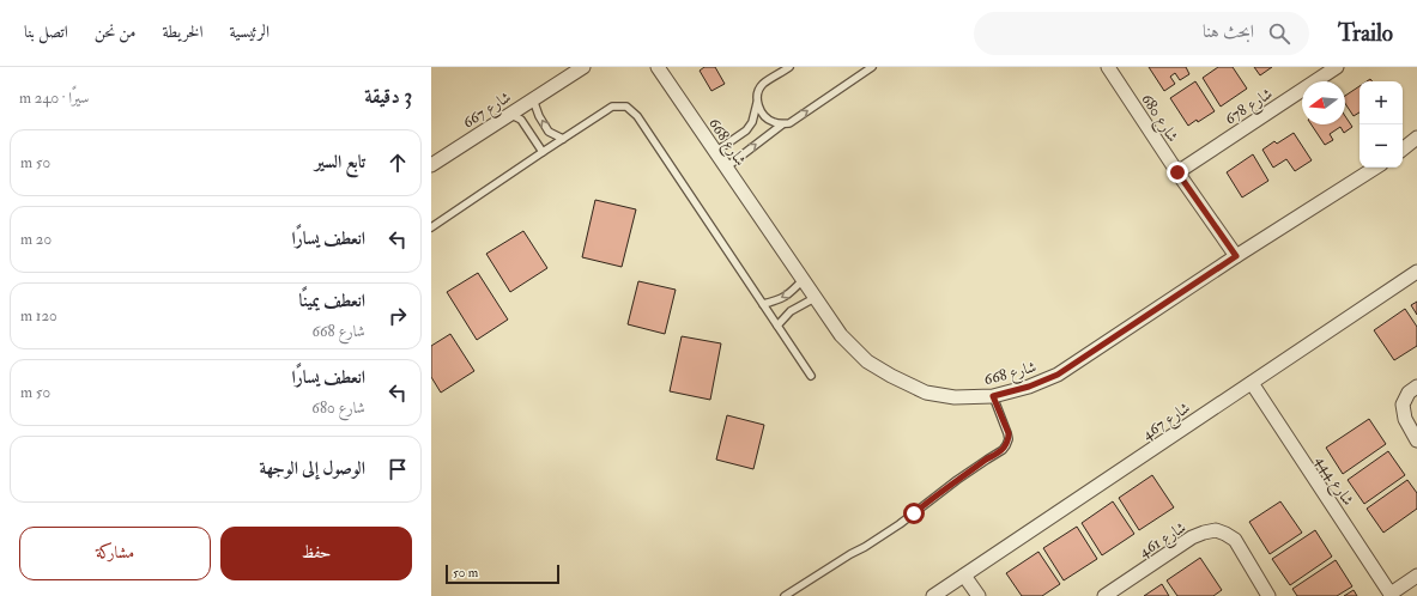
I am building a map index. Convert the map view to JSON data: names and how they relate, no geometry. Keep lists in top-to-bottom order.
{
  "streets": {
    "street": [
      "شارع 678",
      "شارع 667",
      "شارع 680",
      "شارع 668",
      "شارع 467",
      "شارع 444",
      "شارع 461"
    ]
  },
  "crossings": [
    ["شارع 678", "شارع 680"],
    ["شارع 680", "شارع 668"],
    ["شارع 467", "شارع 444"]
  ],
  "scale_bar": "50 m",
  "north": "left",
  "page": {
    "header": "Trailo",
    "search": "ابحث هنا",
    "nav": [
      "الرئيسية",
      "الخريطة",
      "من نحن",
      "اتصل بنا"
    ],
    "heading": ["3 دقيقة", "سيرًا · 240 m"],
    "map_buttons": ["+", "−"],
    "list": [
      ["تابع السير", "50 m"],
      ["انعطف يسارًا", "20 m"],
      ["انعطف يمينًا", "شارع 668", "120 m"],
      ["انعطف يسارًا", "شارع 680", "50 m"],
      "الوصول إلى الوجهة"
    ],
    "buttons": ["حفظ", "مشاركة"],
    "scale": "50 m"
  }
}
